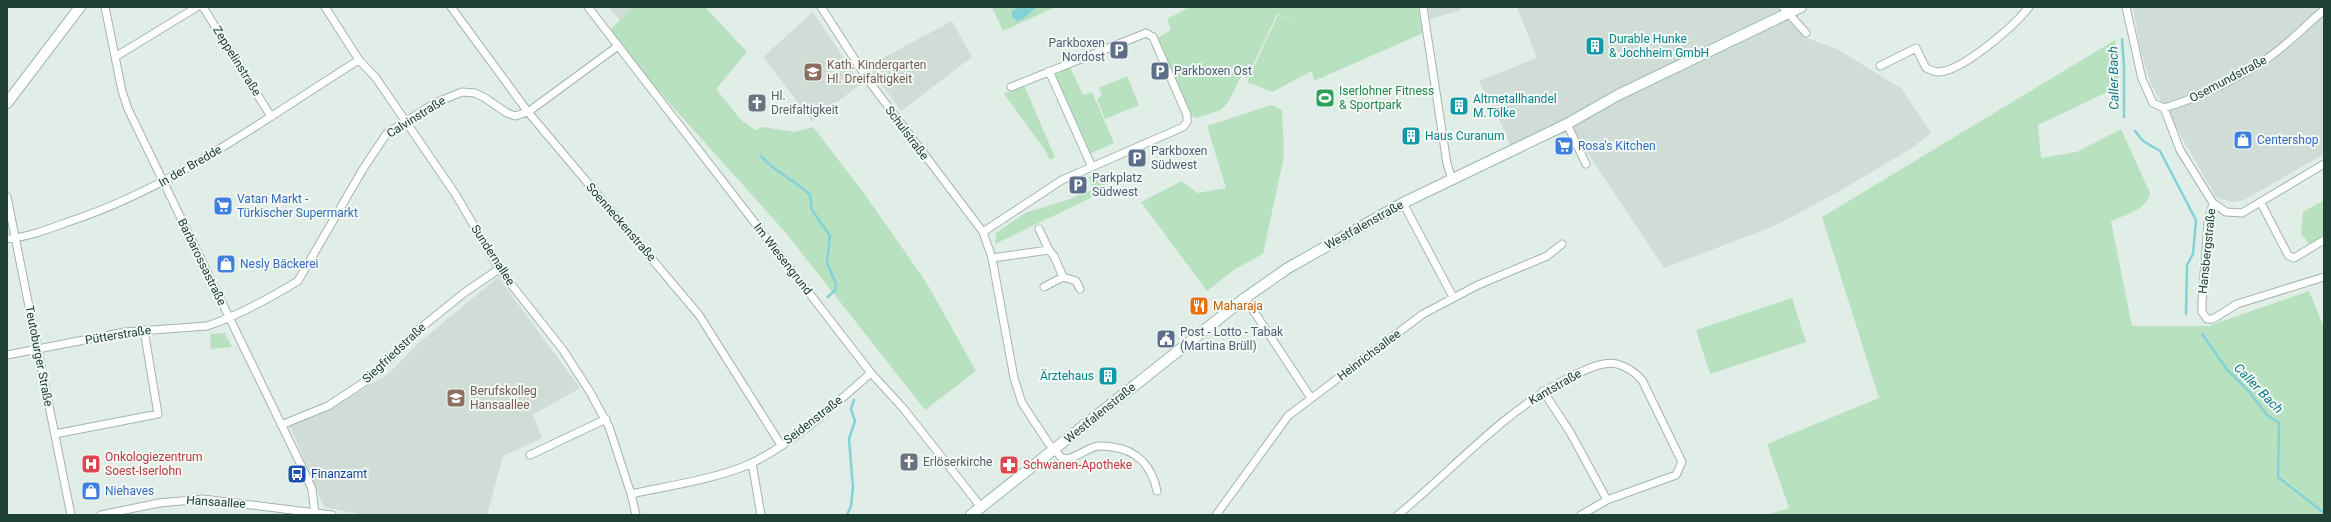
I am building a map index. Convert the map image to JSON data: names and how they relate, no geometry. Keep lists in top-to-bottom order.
{
  "streets": {
    "main road": ["Westfalenstraße"],
    "street": [
      "Zeppelinstraße",
      "Osemundstraße",
      "Calvinstraße",
      "Schulstraße",
      "In der Bredde",
      "Soenneckenstraße",
      "Hansbergstraße",
      "Sundernallee",
      "Im Wiesengrund",
      "Barbarossastraße",
      "Pütterstraße",
      "Siegfriedstraße",
      "Heinrichsallee",
      "Teutoburger Straße",
      "Kantstraße",
      "Seidenstraße",
      "Hansaallee"
    ]
  },
  "crossings": [
    ["Zeppelinstraße", "In der Bredde"],
    ["Osemundstraße", "Hansbergstraße"],
    ["Calvinstraße", "Soenneckenstraße"],
    ["Calvinstraße", "Sundernallee"],
    ["Calvinstraße", "Barbarossastraße"],
    ["Calvinstraße", "Pütterstraße"],
    ["Schulstraße", "Westfalenstraße"],
    ["In der Bredde", "Sundernallee"],
    ["In der Bredde", "Barbarossastraße"],
    ["In der Bredde", "Teutoburger Straße"],
    ["Soenneckenstraße", "Seidenstraße"],
    ["Westfalenstraße", "Im Wiesengrund"],
    ["Sundernallee", "Siegfriedstraße"],
    ["Sundernallee", "Seidenstraße"],
    ["Im Wiesengrund", "Seidenstraße"],
    ["Barbarossastraße", "Pütterstraße"],
    ["Barbarossastraße", "Siegfriedstraße"],
    ["Barbarossastraße", "Hansaallee"],
    ["Pütterstraße", "Teutoburger Straße"]
  ],
  "water": ["Caller Bach"],
  "places": {
    "building": [
      "Durable Hunke & Jochheim GmbH",
      "Altmetallhandel M.Tölke",
      "Haus Curanum",
      "Ärztehaus"
    ],
    "parking": [
      "Parkboxen Nordost",
      "Parkboxen Ost",
      "Parkboxen Südwest",
      "Parkplatz Südwest"
    ],
    "school or university": ["Kath. Kindergarten Hl. Dreifaltigkeit", "Berufskolleg Hansaallee"],
    "sports": ["Iserlohner Fitness & Sportpark"],
    "church": ["Hl. Dreifaltigkeit", "Erlöserkirche"],
    "shop": ["Centershop", "Nesly Bäckerei", "Niehaves"],
    "supermarket": ["Rosa's Kitchen", "Vatan Markt - Türkischer Supermarkt"],
    "restaurant": ["Maharaja"],
    "public building": ["Post - Lotto - Tabak (Martina Brüll)"],
    "hospital": ["Onkologiezentrum Soest-Iserlohn"],
    "pharmacy": ["Schwanen-Apotheke"],
    "bus stop": ["Finanzamt"]
  }
}
